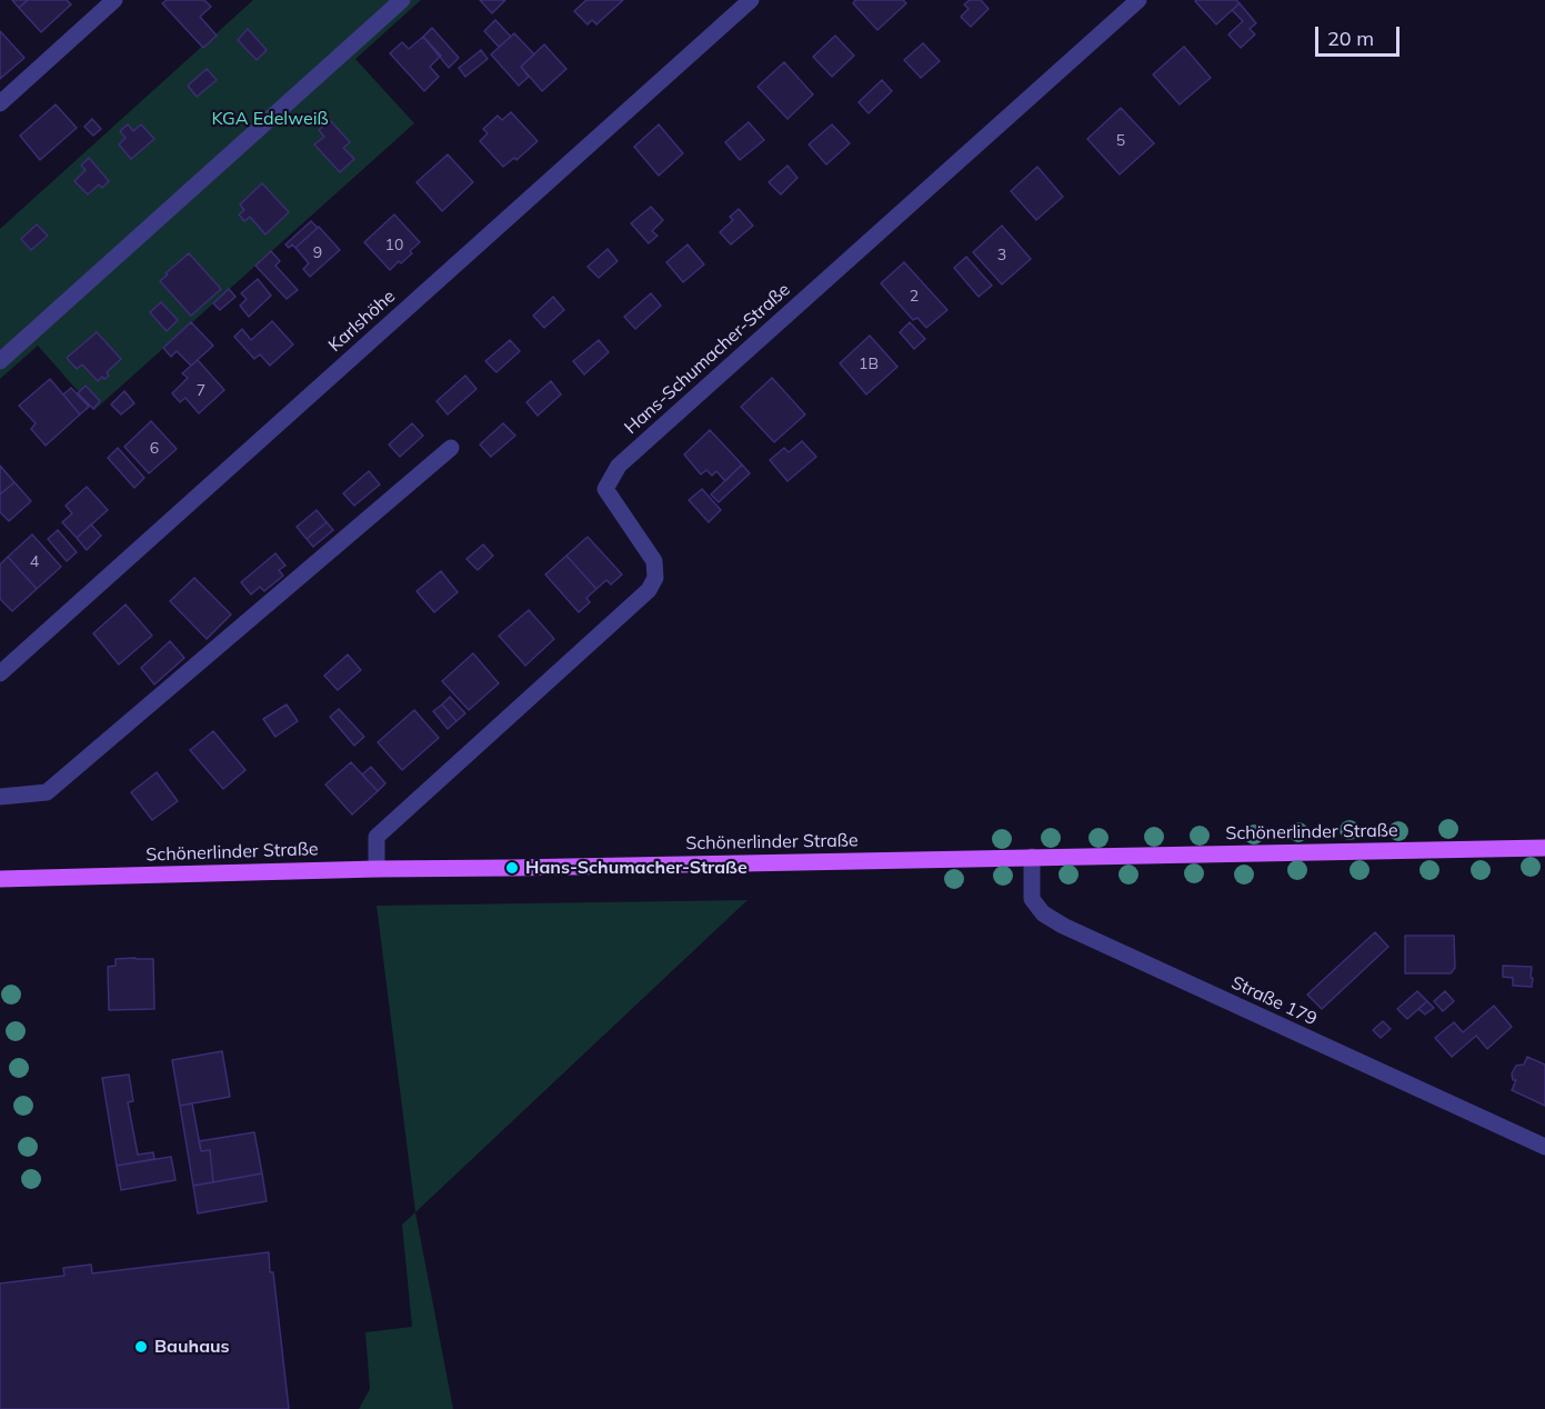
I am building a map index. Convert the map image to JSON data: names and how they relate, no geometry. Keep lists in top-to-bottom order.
{
  "streets": {
    "main road": ["Schönerlinder Straße"],
    "street": ["Karlshöhe", "Hans-Schumacher-Straße", "Straße 179"]
  },
  "crossings": [
    ["Hans-Schumacher-Straße", "Schönerlinder Straße"],
    ["Schönerlinder Straße", "Straße 179"]
  ],
  "parks": ["KGA Edelweiß"],
  "places": ["Hans-Schumacher-Straße", "Bauhaus"],
  "house_numbers": [
    "5",
    "10",
    "9",
    "3",
    "2",
    "1B",
    "7",
    "6",
    "4"
  ],
  "scale_bar": "20 m"
}
